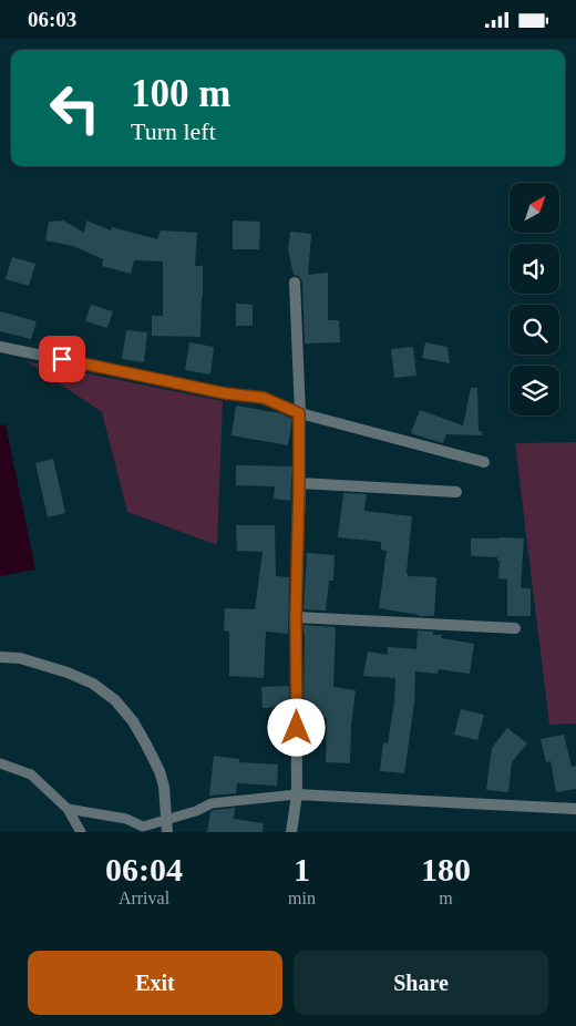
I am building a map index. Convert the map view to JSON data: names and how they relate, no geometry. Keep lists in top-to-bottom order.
{
  "north": "top right",
  "page": {
    "status": "06:03",
    "turn": ["100 m", "Turn left"],
    "eta": [
      "06:04",
      "Arrival",
      "1",
      "min",
      "180",
      "m"
    ],
    "buttons": ["Exit", "Share"]
  }
}
